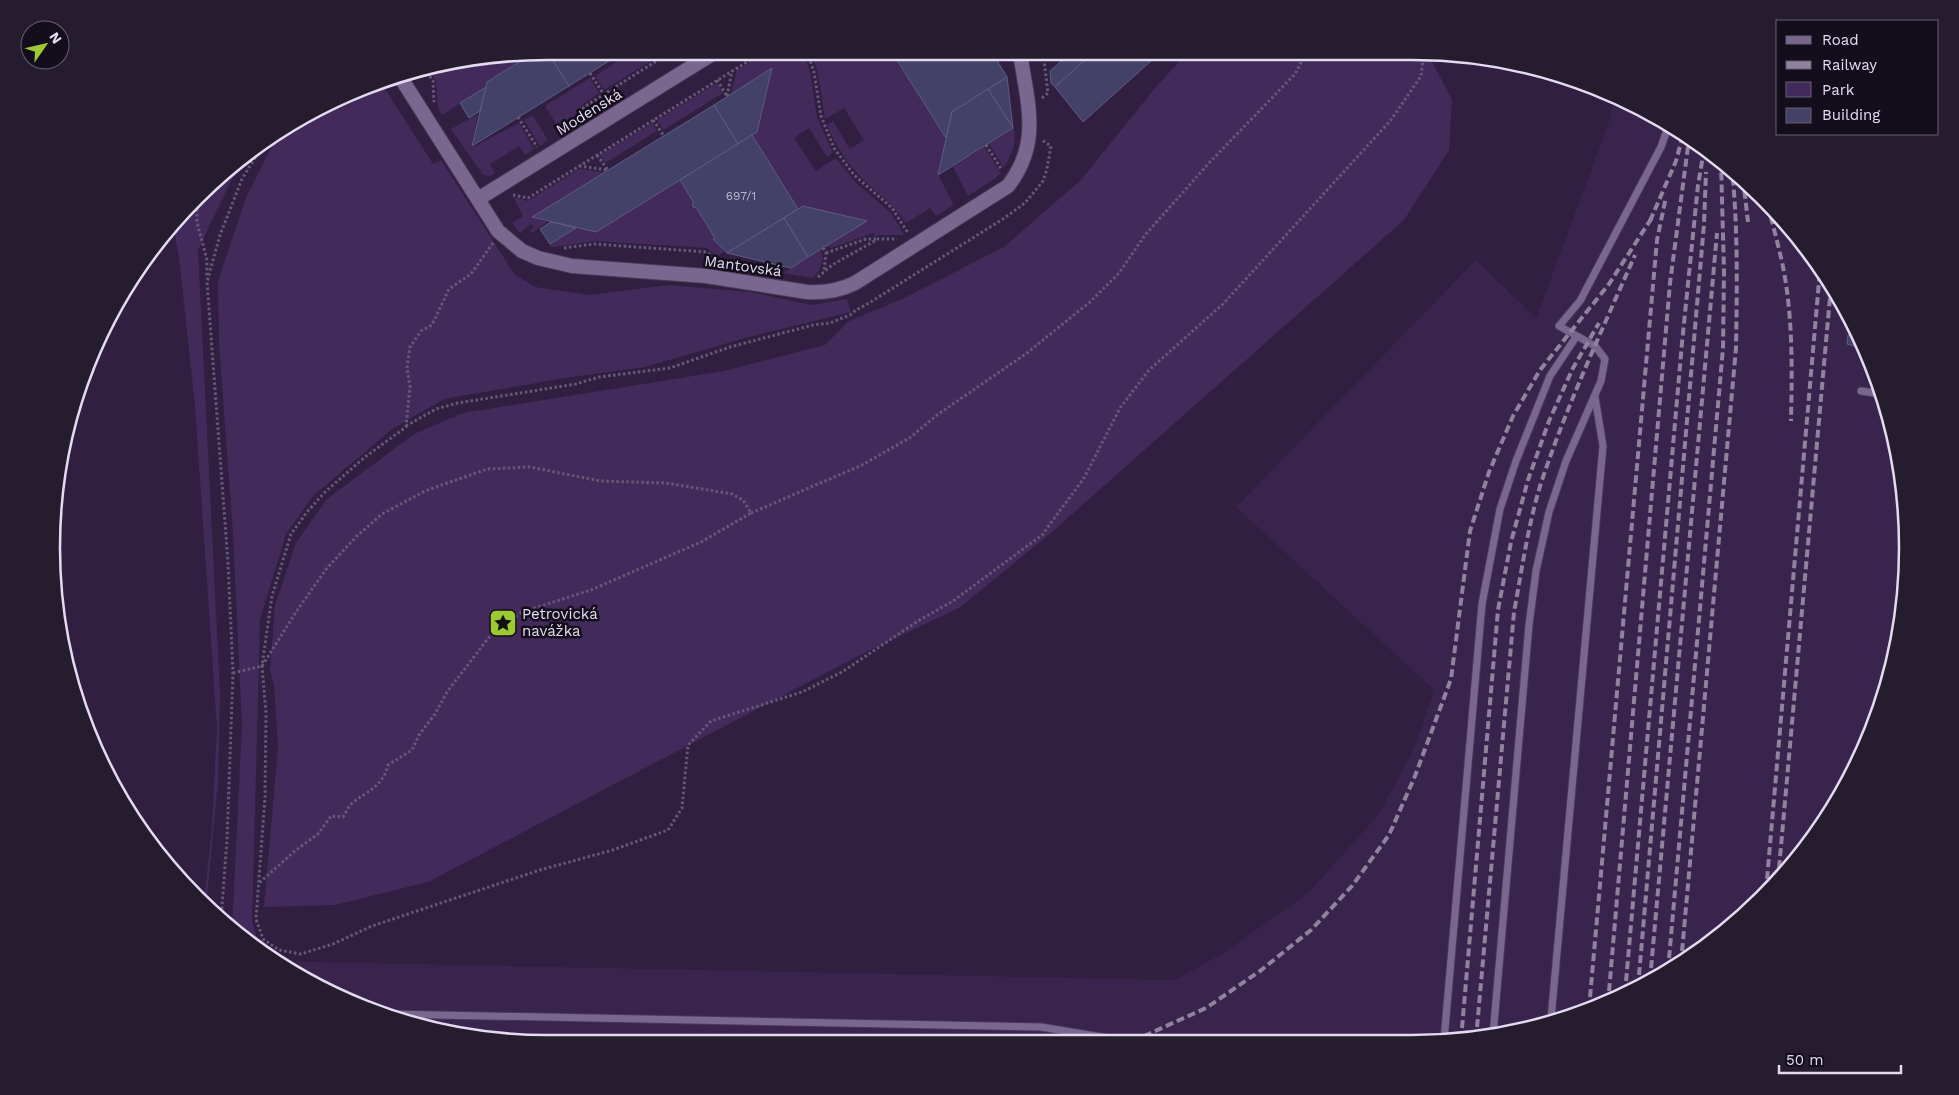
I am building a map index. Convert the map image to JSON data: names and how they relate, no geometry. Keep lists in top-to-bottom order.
{
  "streets": {
    "street": ["Modenská", "Mantovská"]
  },
  "crossings": [
    ["Modenská", "Mantovská"]
  ],
  "places": {
    "place": ["Petrovická navážka"]
  },
  "house_numbers": ["697/1"],
  "legend": [
    "Road",
    "Railway",
    "Park",
    "Building"
  ],
  "scale_bar": "50 m",
  "north": "top right"
}
